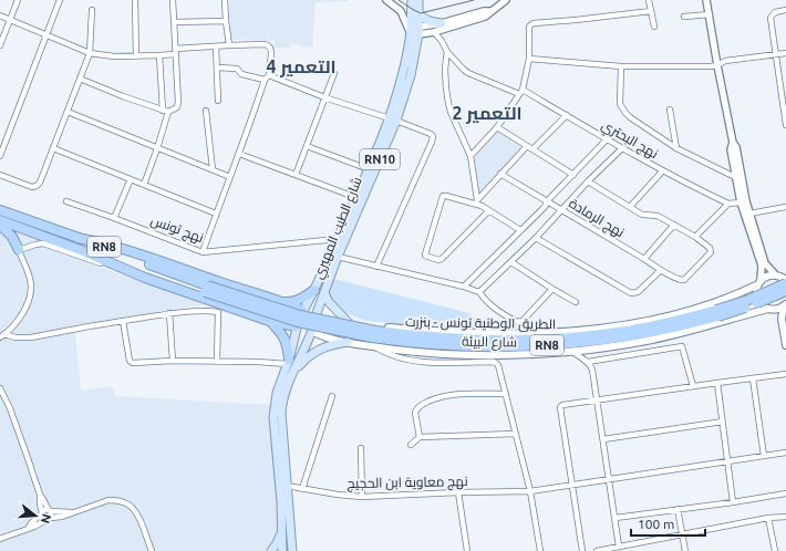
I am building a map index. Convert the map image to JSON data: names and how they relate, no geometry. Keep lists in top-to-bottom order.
{
  "streets": {
    "highway": ["RN8", "الطريق الوطنية تونس - بنزرت"],
    "main road": ["RN10", "شارع الطيب المهيري", "شارع البيئة"],
    "street": [
      "نهج البحتري",
      "نهج الرمادة",
      "نهج تونس",
      "نهج معاوية ابن الحجيج"
    ]
  },
  "crossings": [
    ["RN10", "شارع الطيب المهيري"],
    ["RN10", "شارع البيئة"],
    ["RN10", "نهج معاوية ابن الحجيج"],
    ["شارع الطيب المهيري", "نهج تونس"],
    ["شارع الطيب المهيري", "شارع البيئة"],
    ["RN8", "الطريق الوطنية تونس - بنزرت"],
    ["RN8", "شارع البيئة"],
    ["الطريق الوطنية تونس - بنزرت", "شارع البيئة"]
  ],
  "districts": ["التعمير 4", "التعمير 2"],
  "scale_bar": "100 m",
  "north": "right"
}
